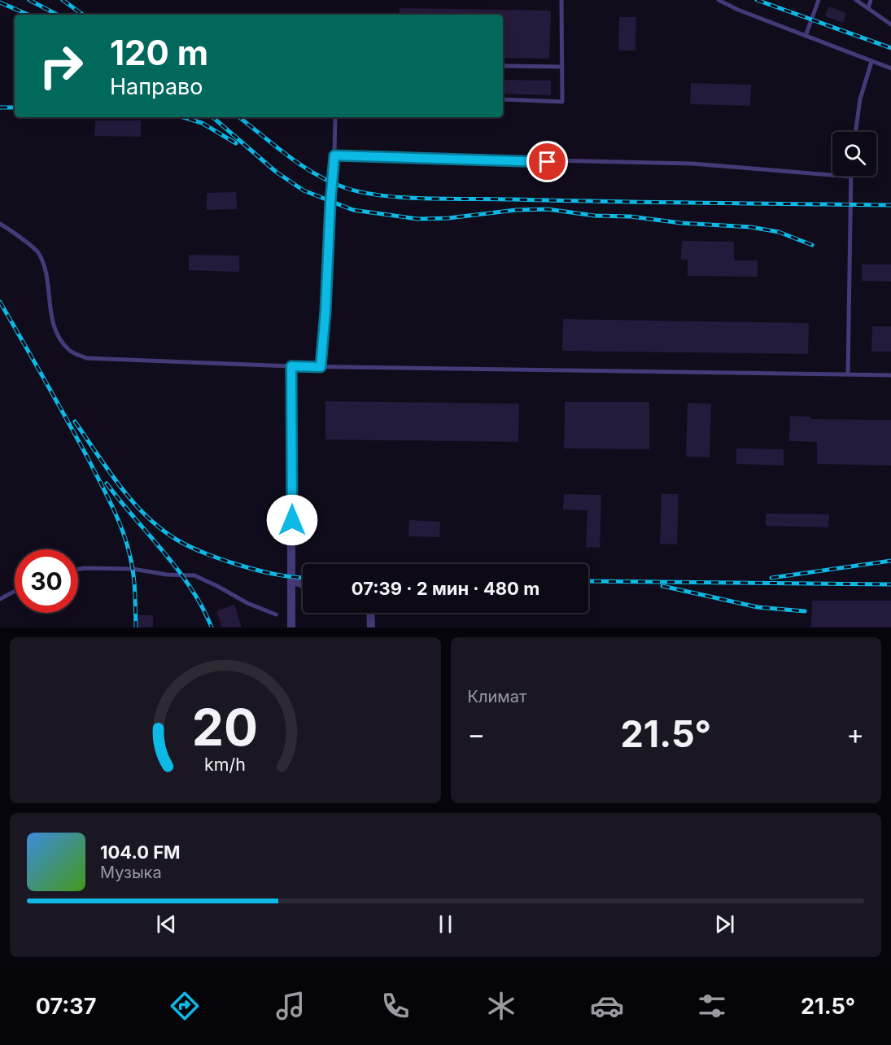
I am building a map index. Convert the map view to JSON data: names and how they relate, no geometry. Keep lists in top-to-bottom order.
{
  "page": {
    "turn": ["120 m", "Направо"],
    "limit": "30",
    "trip": "07:39 · 2 мин · 480 m",
    "tile": "Климат",
    "heat": ["−", "21.5°", "+"],
    "song": ["104.0 FM", "Музыка"],
    "tabs": ["07:37", "21.5°"],
    "gauge": ["20", "km/h"]
  }
}
